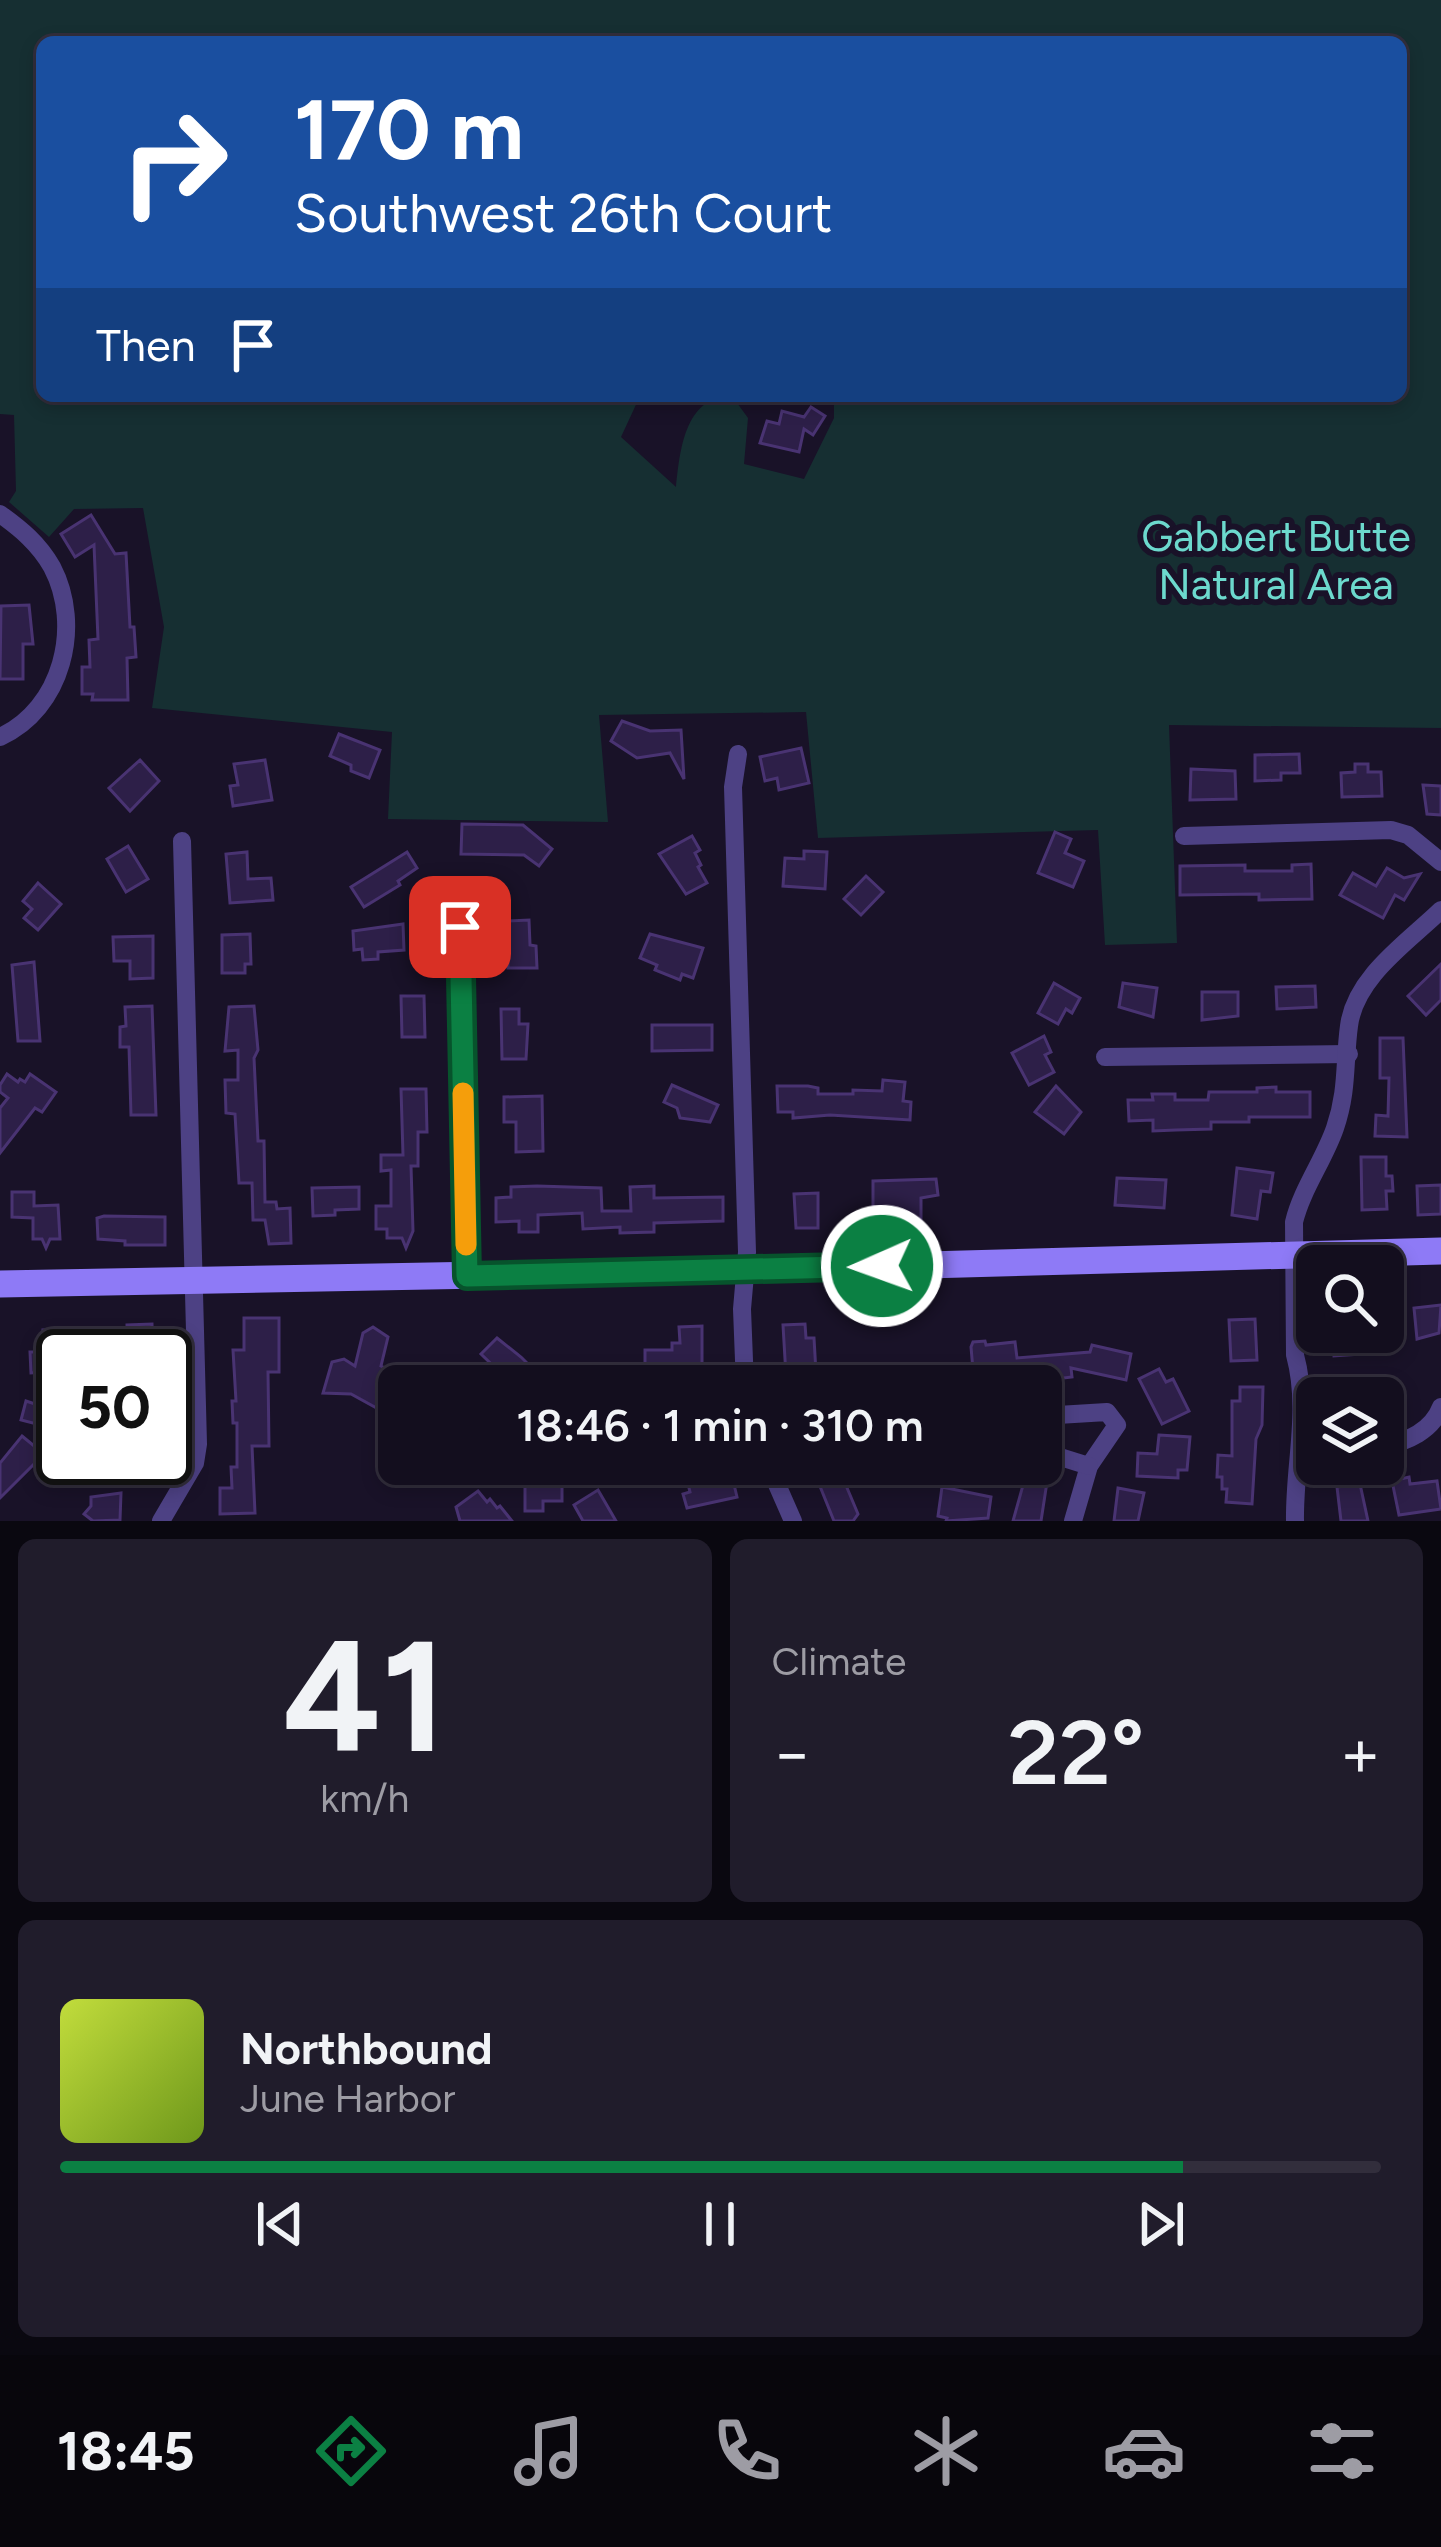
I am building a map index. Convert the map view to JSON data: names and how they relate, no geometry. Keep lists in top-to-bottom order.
{
  "parks": ["Gabbert Butte Natural Area"],
  "page": {
    "turn": ["170 m", "Southwest 26th Court"],
    "then": "Then",
    "limit": "50",
    "trip": "18:46 · 1 min · 310 m",
    "tile": [
      ["41", "km/h"],
      "Climate"
    ],
    "heat": ["−", "22°", "+"],
    "song": ["Northbound", "June Harbor"],
    "tabs": "18:45"
  }
}
